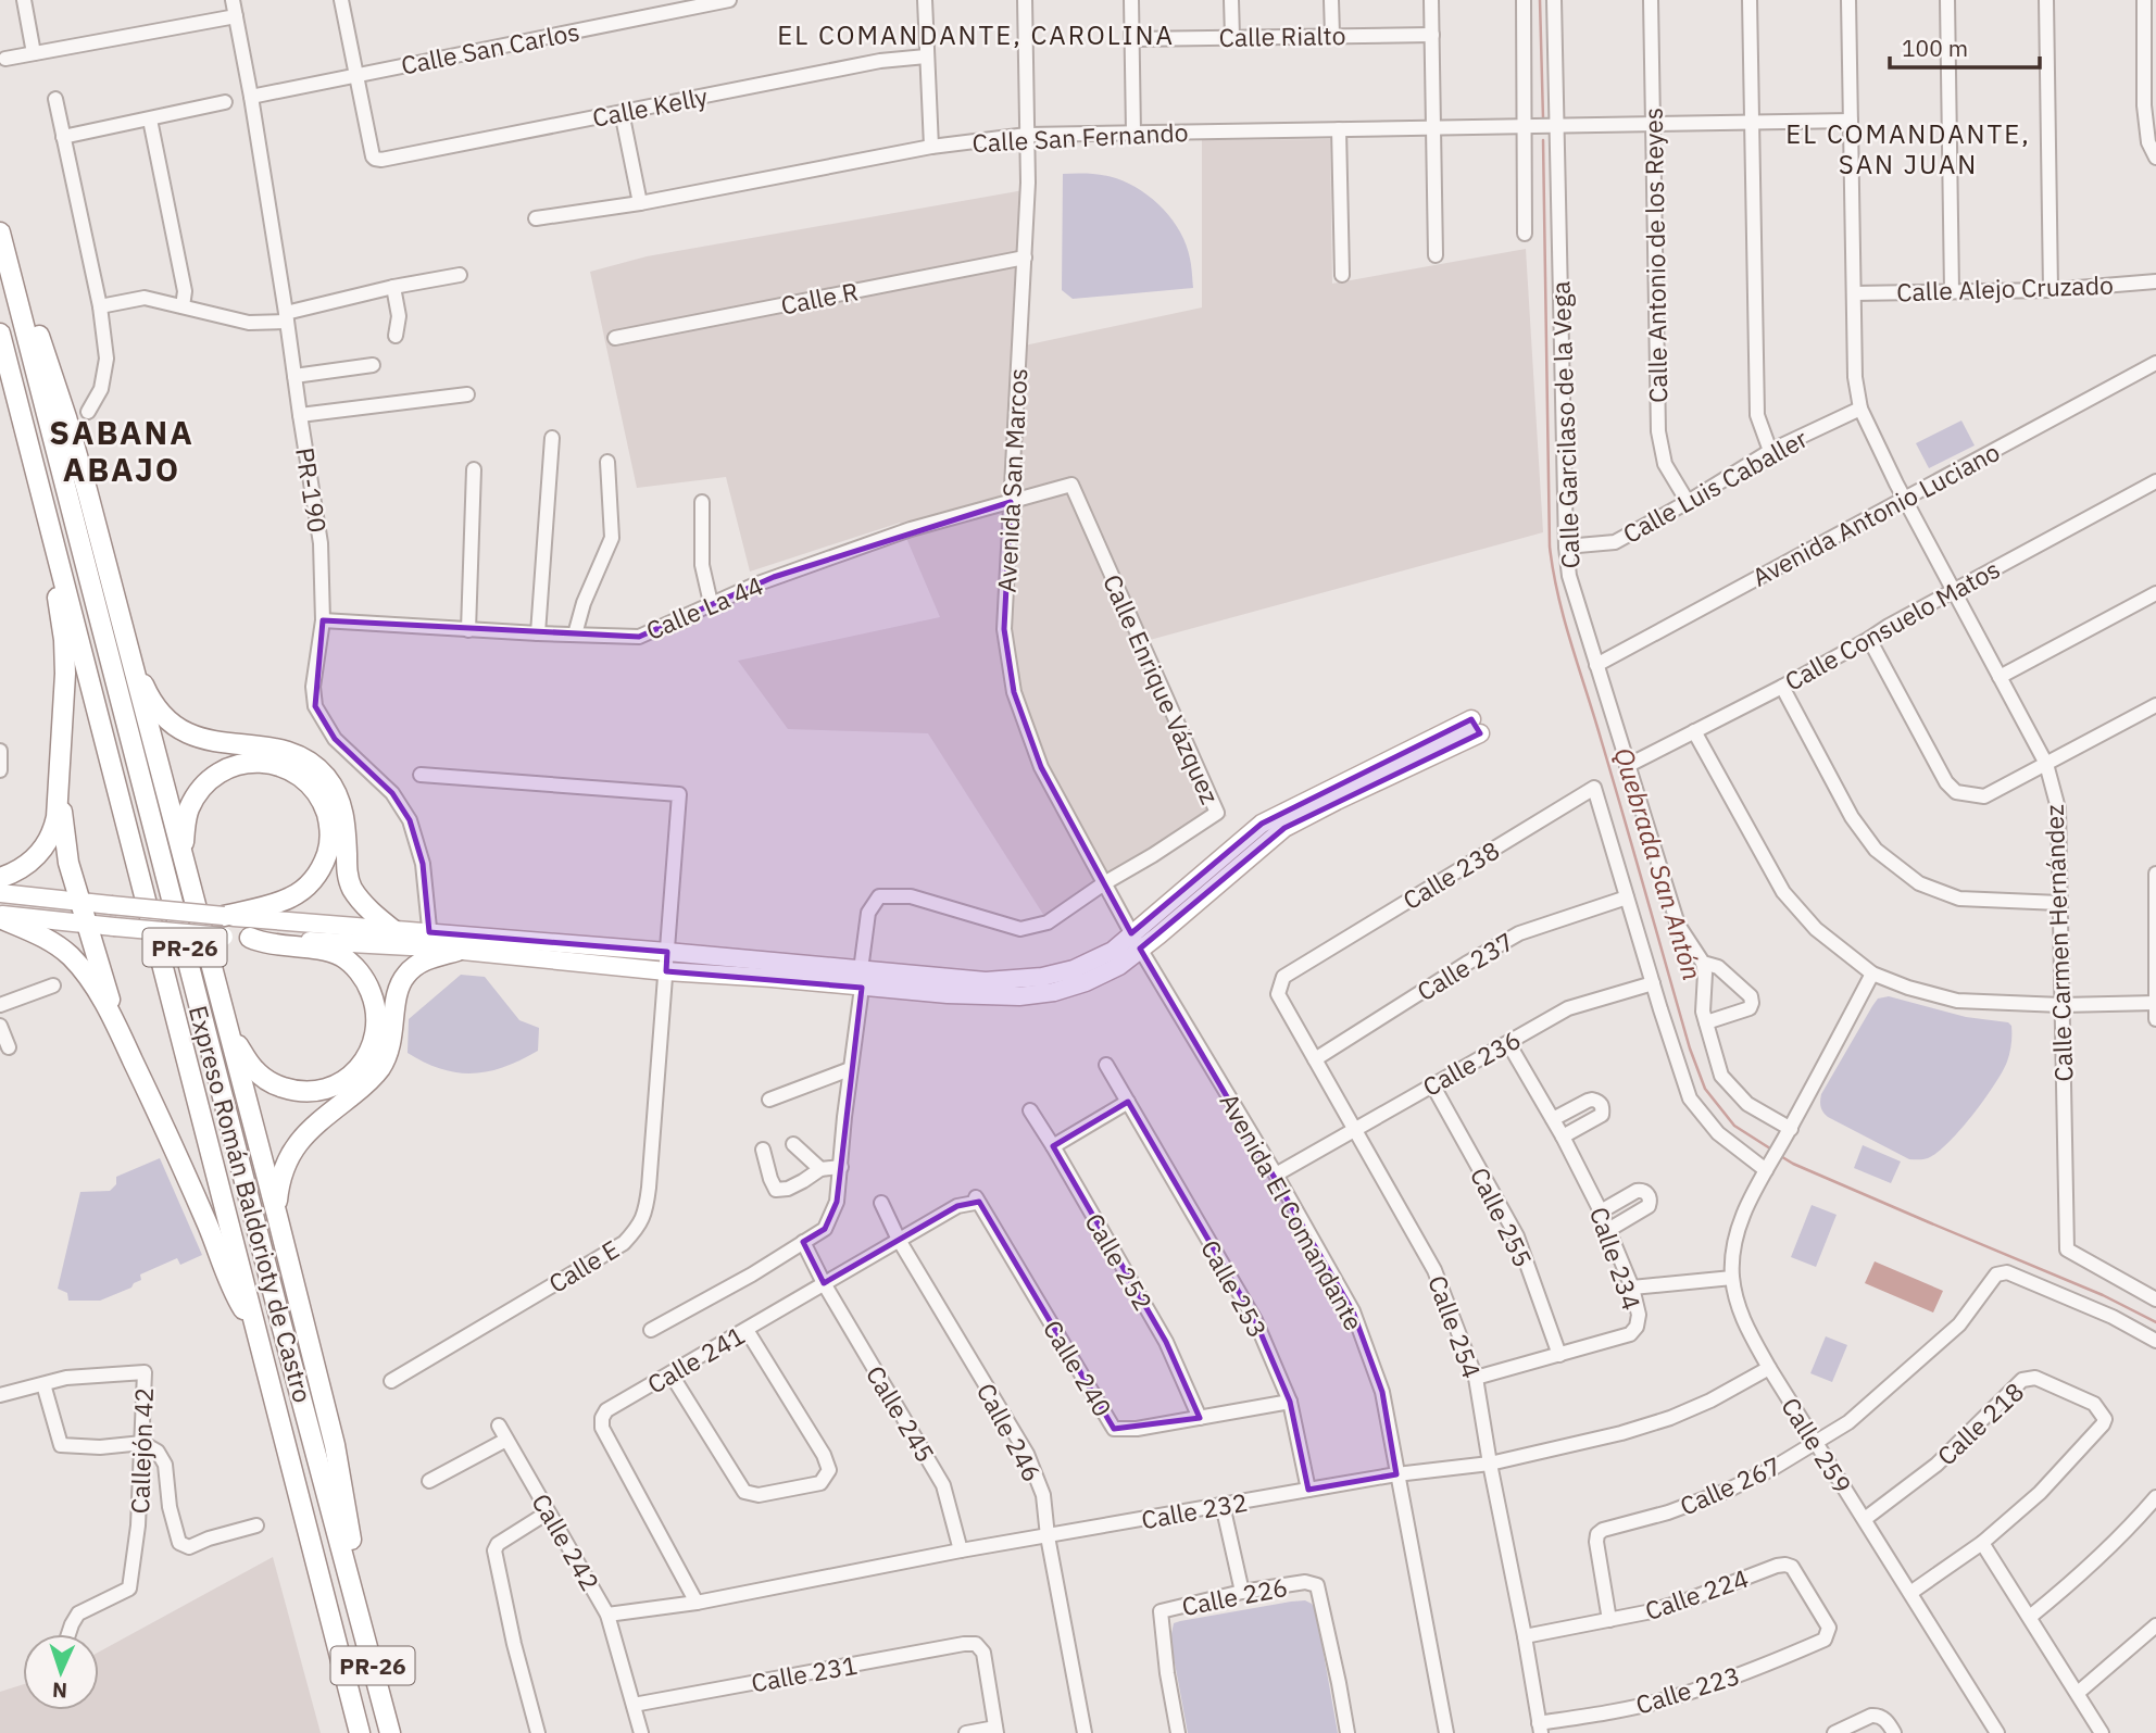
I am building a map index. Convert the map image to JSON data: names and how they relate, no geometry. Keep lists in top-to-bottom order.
{
  "streets": {
    "highway": ["PR-26", "Expreso Román Baldorioty de Castro"],
    "street": [
      "Calle Rialto",
      "Calle San Carlos",
      "Calle Kelly",
      "Calle San Fernando",
      "Calle Antonio de los Reyes",
      "Calle Alejo Cruzado",
      "Calle R",
      "Calle Garcilaso de la Vega",
      "Avenida San Marcos",
      "Calle Luis Caballer",
      "PR-190",
      "Avenida Antonio Luciano",
      "Calle La 44",
      "Calle Consuelo Matos",
      "Calle Enrique Vázquez",
      "Calle 238",
      "Calle Carmen Hernández",
      "Calle 237",
      "Calle 236",
      "Avenida El Comandante",
      "Calle 255",
      "Calle 234",
      "Calle 252",
      "Calle E",
      "Calle 253",
      "Calle 254",
      "Calle 241",
      "Calle 240",
      "Calle 245",
      "Calle 218",
      "Calle 246",
      "Calle 259",
      "Callejón 42",
      "Calle 267",
      "Calle 232",
      "Calle 242",
      "Calle 224",
      "Calle 226",
      "Calle 231",
      "Calle 223"
    ]
  },
  "crossings": [
    ["Calle San Carlos", "Calle Kelly"],
    ["Calle San Carlos", "PR-190"],
    ["Calle San Fernando", "Calle Antonio de los Reyes"],
    ["Calle San Fernando", "Calle Garcilaso de la Vega"],
    ["Calle San Fernando", "Avenida San Marcos"],
    ["Calle San Fernando", "Calle Carmen Hernández"],
    ["Calle Antonio de los Reyes", "Calle Luis Caballer"],
    ["Calle Alejo Cruzado", "Calle Carmen Hernández"],
    ["Calle R", "Avenida San Marcos"],
    ["Calle Garcilaso de la Vega", "Calle Luis Caballer"],
    ["Calle Garcilaso de la Vega", "Avenida Antonio Luciano"],
    ["Calle Garcilaso de la Vega", "Calle Consuelo Matos"],
    ["Avenida San Marcos", "Calle La 44"],
    ["Avenida San Marcos", "Calle Enrique Vázquez"],
    ["Avenida San Marcos", "Avenida El Comandante"],
    ["Calle Luis Caballer", "Calle Carmen Hernández"],
    ["PR-190", "Calle La 44"],
    ["Avenida Antonio Luciano", "Calle Carmen Hernández"],
    ["Calle La 44", "Calle Enrique Vázquez"],
    ["Calle Consuelo Matos", "Calle Carmen Hernández"],
    ["Calle 238", "Calle 237"],
    ["Calle 238", "Calle 254"],
    ["Calle 237", "Calle 254"],
    ["Calle 236", "Avenida El Comandante"],
    ["Calle 236", "Calle 255"],
    ["Calle 236", "Calle 234"],
    ["Calle 236", "Calle 254"],
    ["Avenida El Comandante", "Calle 232"],
    ["Calle 255", "Calle 234"],
    ["Calle 234", "Calle 254"],
    ["Calle 252", "Calle 240"],
    ["Calle 253", "Calle 240"],
    ["Calle 253", "Calle 232"],
    ["Calle 254", "Calle 232"],
    ["Calle 254", "Calle 224"],
    ["Calle 254", "Calle 223"],
    ["Calle 241", "Calle 240"],
    ["Calle 241", "Calle 245"],
    ["Calle 241", "Calle 246"],
    ["Calle 241", "Calle 232"],
    ["Calle 245", "Calle 232"],
    ["Calle 218", "Calle 259"],
    ["Calle 246", "Calle 232"],
    ["Calle 259", "Calle 267"],
    ["Calle 259", "Calle 232"],
    ["Calle 267", "Calle 224"],
    ["Calle 232", "Calle 242"],
    ["Calle 242", "Calle 231"],
    ["Calle 224", "Calle 223"]
  ],
  "districts": ["EL COMANDANTE, CAROLINA", "EL COMANDANTE, SAN JUAN", "SABANA ABAJO"],
  "water": ["Quebrada San Antón"],
  "scale_bar": "100 m",
  "north": "bottom"
}
